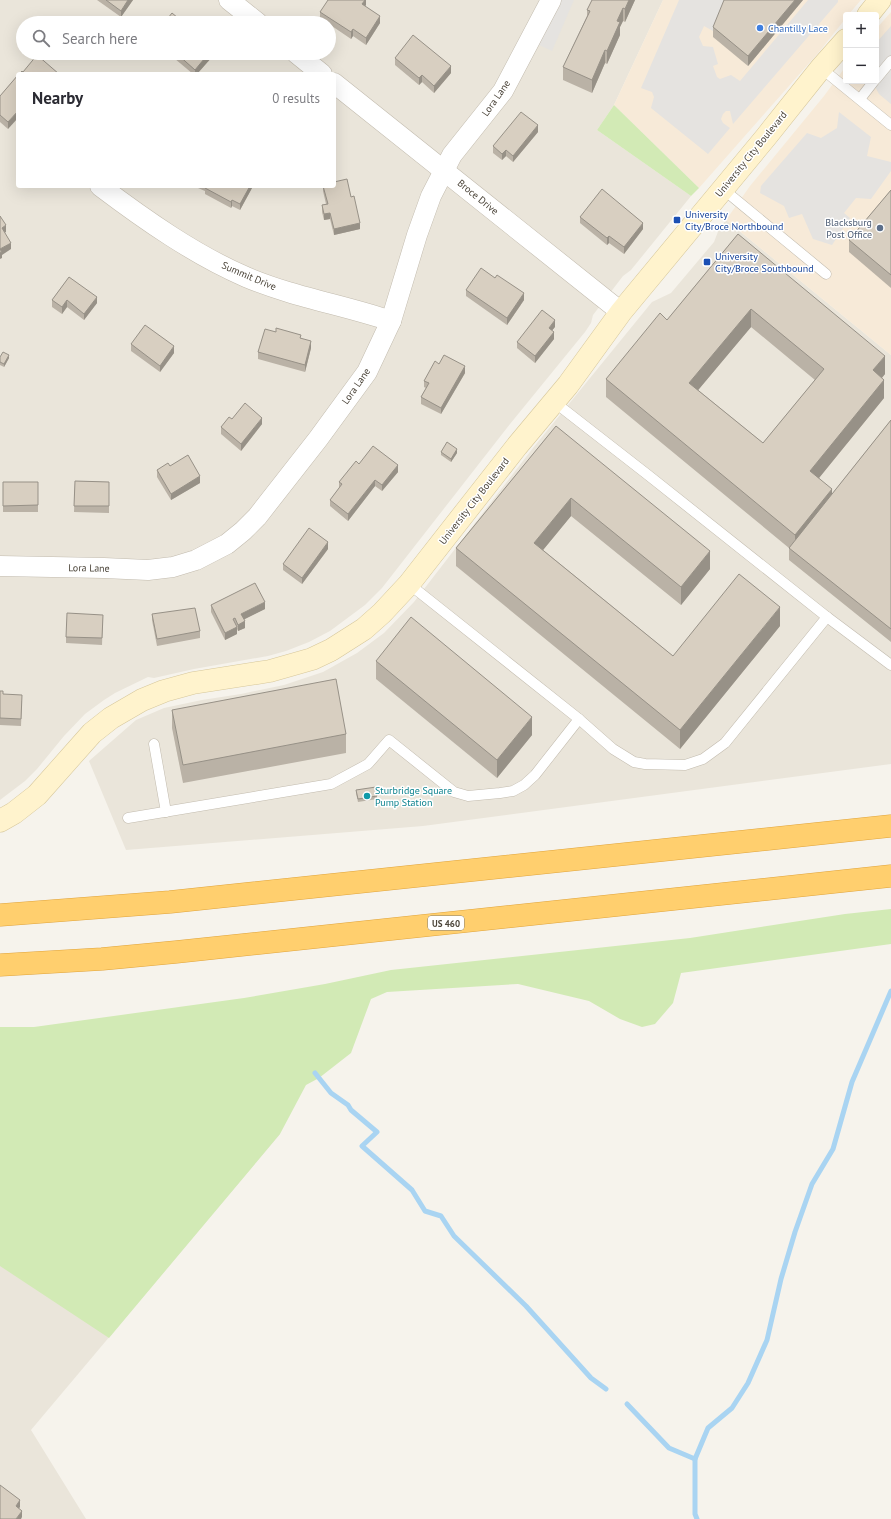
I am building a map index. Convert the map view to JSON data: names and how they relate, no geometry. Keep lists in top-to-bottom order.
{
  "streets": {
    "highway": ["US 460"],
    "main road": ["University City Boulevard"],
    "street": ["Lora Lane", "Broce Drive", "Summit Drive"]
  },
  "crossings": [
    ["Lora Lane", "Broce Drive"],
    ["Lora Lane", "Summit Drive"],
    ["University City Boulevard", "Broce Drive"]
  ],
  "places": {
    "other": ["Chantilly Lace", "Blacksburg Post Office", "Sturbridge Square Pump Station"],
    "transit": ["University City/Broce Northbound", "University City/Broce Southbound"]
  },
  "page": {
    "map_buttons": ["+", "−"],
    "search": "Search here",
    "heading": ["Nearby", "0 results"]
  }
}
